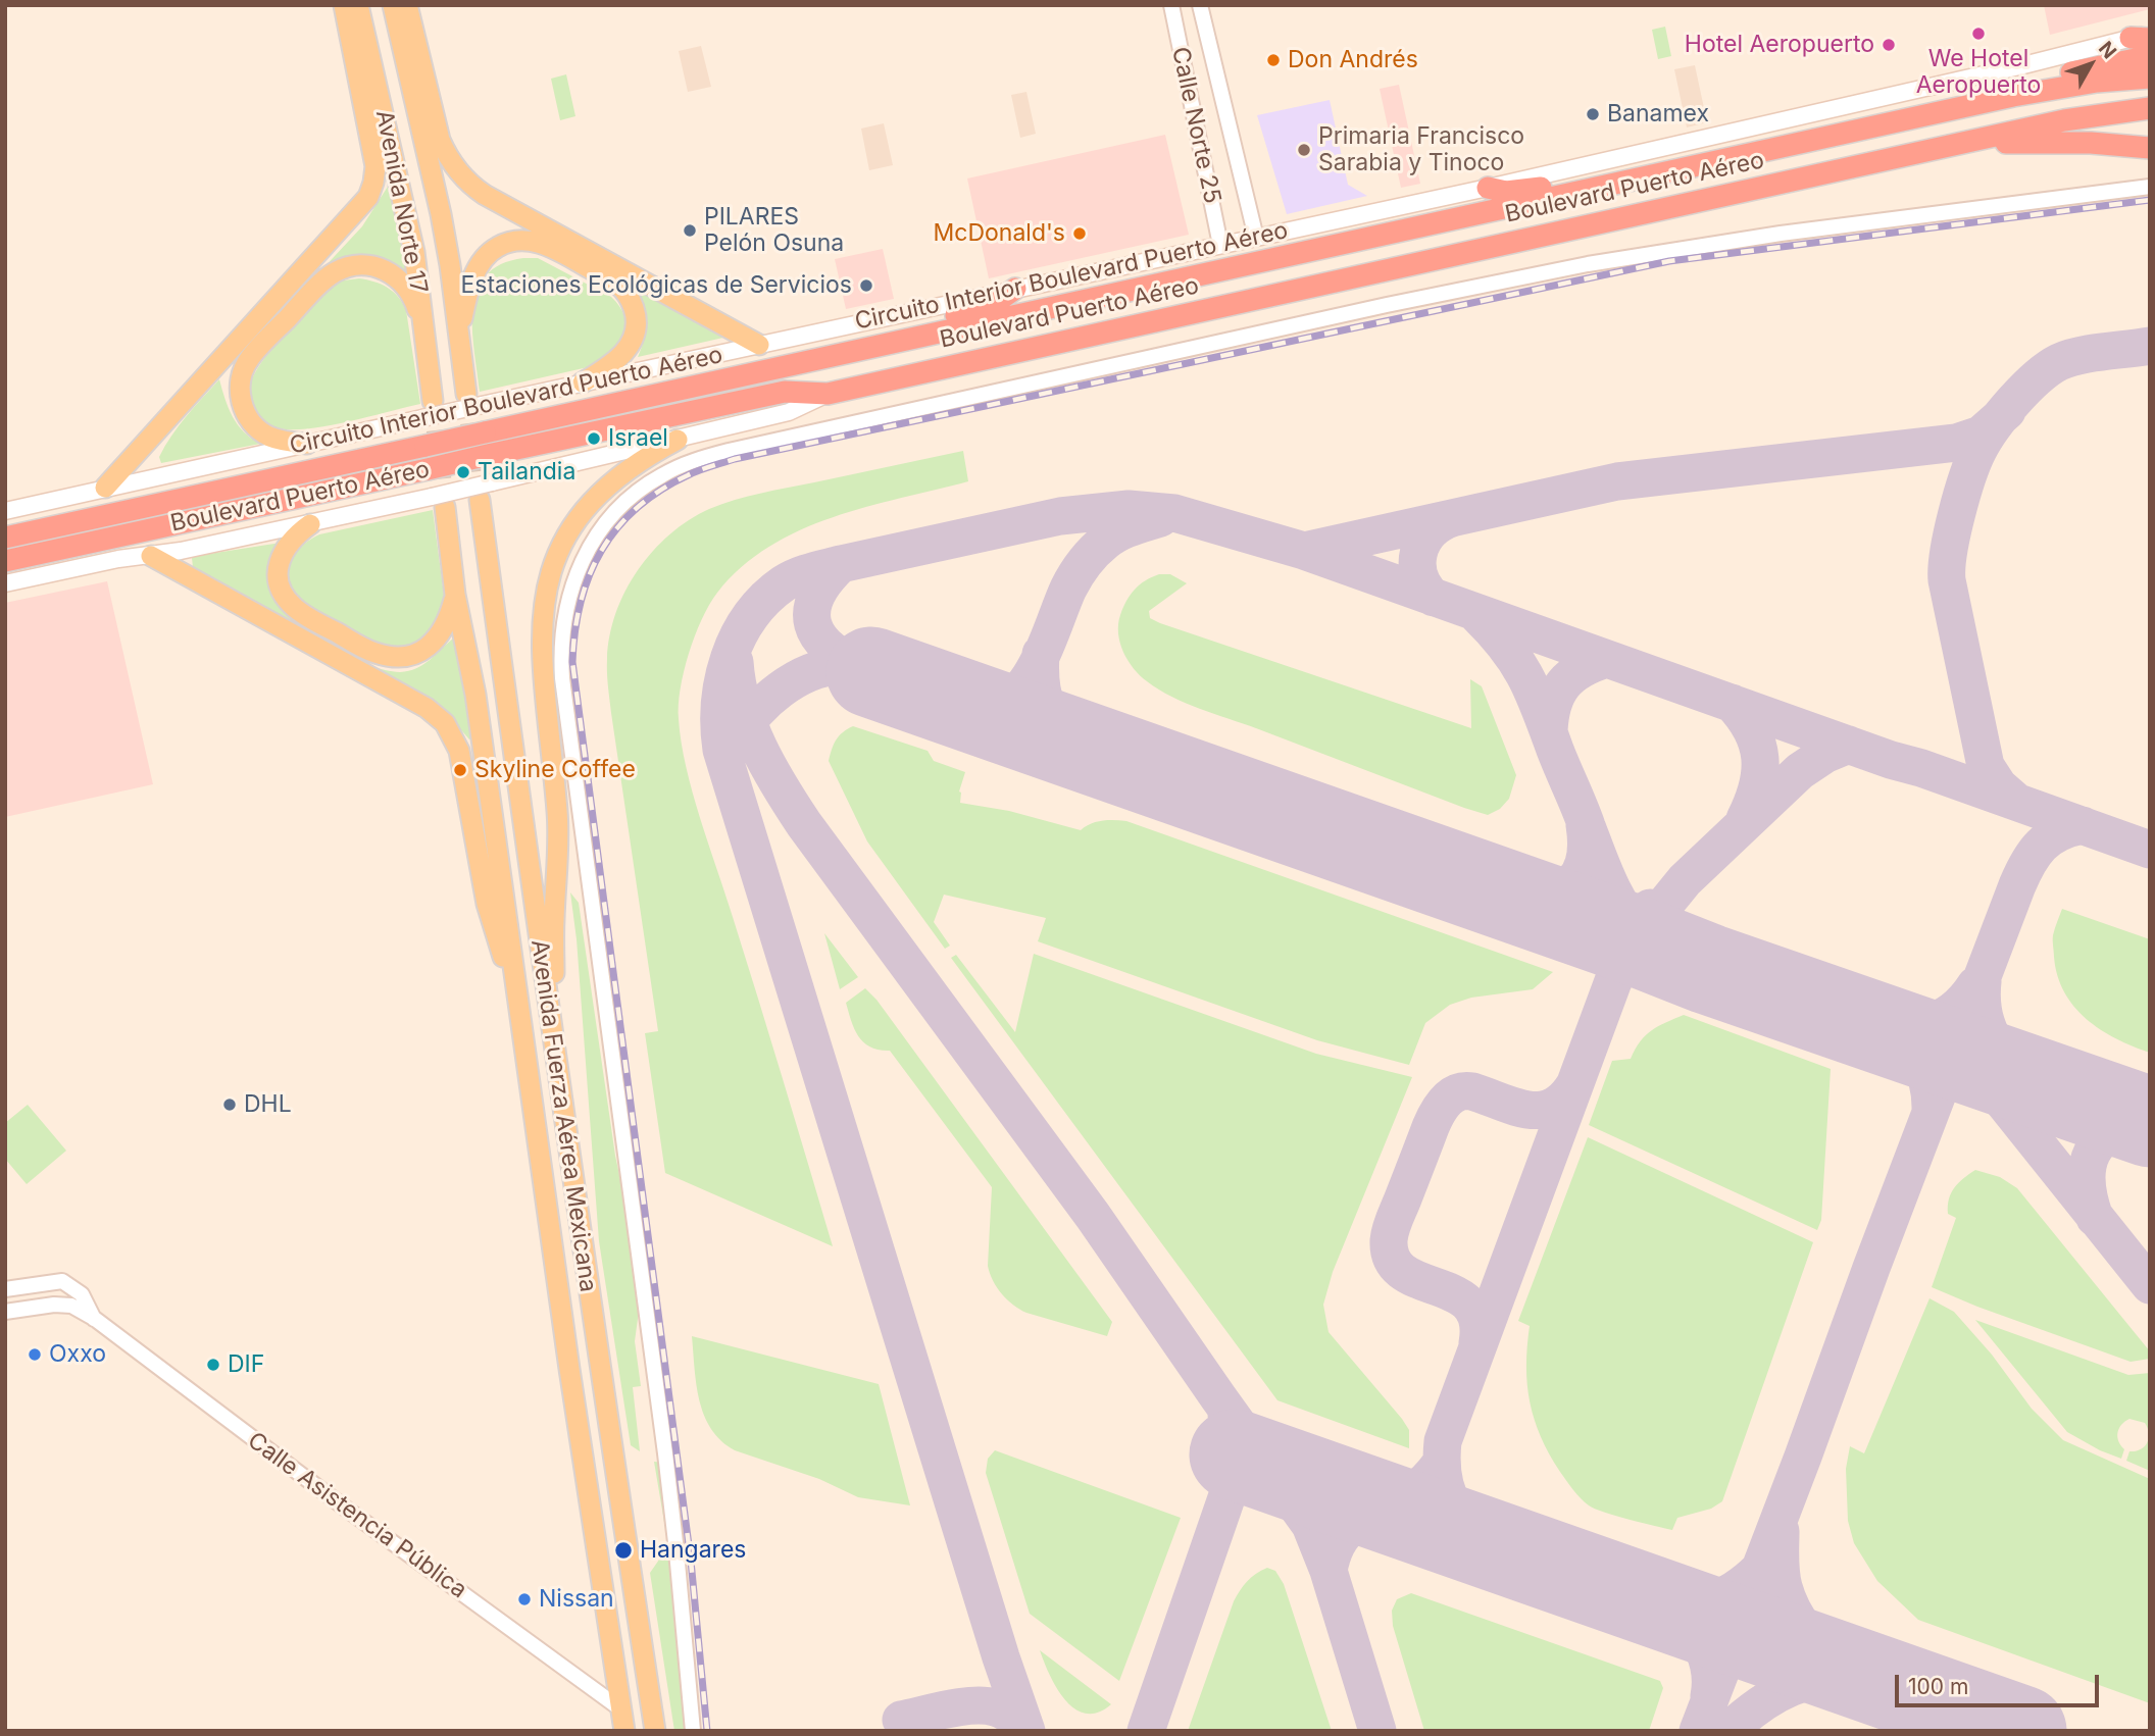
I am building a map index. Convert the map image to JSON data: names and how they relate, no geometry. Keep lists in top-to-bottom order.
{
  "streets": {
    "highway": ["Boulevard Puerto Aéreo", "Circuito Interior Boulevard Puerto Aéreo"],
    "main road": ["Avenida Norte 17", "Avenida Fuerza Aérea Mexicana"],
    "street": ["Calle Norte 25", "Calle Asistencia Pública"]
  },
  "crossings": [
    ["Calle Norte 25", "Boulevard Puerto Aéreo"],
    ["Boulevard Puerto Aéreo", "Avenida Norte 17"],
    ["Boulevard Puerto Aéreo", "Avenida Fuerza Aérea Mexicana"],
    ["Avenida Fuerza Aérea Mexicana", "Calle Asistencia Pública"]
  ],
  "places": [
    "We Hotel Aeropuerto",
    "Hotel Aeropuerto",
    "Don Andrés",
    "Banamex",
    "Primaria Francisco Sarabia y Tinoco",
    "PILARES Pelón Osuna",
    "McDonald's",
    "Estaciones Ecológicas de Servicios",
    "Israel",
    "Tailandia",
    "Skyline Coffee",
    "DHL",
    "Oxxo",
    "DIF",
    "Hangares",
    "Nissan"
  ],
  "scale_bar": "100 m",
  "north": "top right"
}
